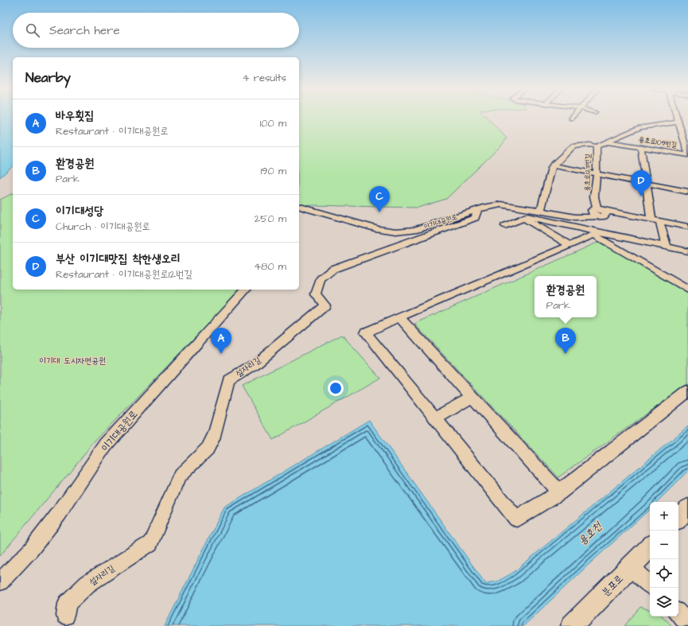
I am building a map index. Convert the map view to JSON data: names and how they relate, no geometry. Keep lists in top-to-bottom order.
{
  "streets": {
    "main road": ["분포로"],
    "street": [
      "용호로109번길",
      "용호로123번길",
      "이기대공원로",
      "섶자리길"
    ]
  },
  "crossings": [
    ["용호로109번길", "용호로123번길"],
    ["용호로123번길", "이기대공원로"],
    ["이기대공원로", "섶자리길"]
  ],
  "water": ["용호천"],
  "parks": ["이기대 도시자연공원"],
  "page": {
    "search": "Search here",
    "heading": ["Nearby", "4 results"],
    "list": [
      {
        "mark": "A",
        "name": "바우횟집",
        "note": "Restaurant · 이기대공원로",
        "value": "100 m"
      },
      {
        "mark": "B",
        "name": "환경공원",
        "note": "Park",
        "value": "190 m"
      },
      {
        "mark": "C",
        "name": "이기대성당",
        "note": "Church · 이기대공원로",
        "value": "250 m"
      },
      {
        "mark": "D",
        "name": "부산 이기대맛집 착한생오리",
        "note": "Restaurant · 이기대공원로12번길",
        "value": "480 m"
      }
    ],
    "pins": [
      "D",
      "C",
      "A",
      "B"
    ],
    "popup": ["환경공원", "Park"],
    "map_buttons": ["+", "−"]
  }
}
